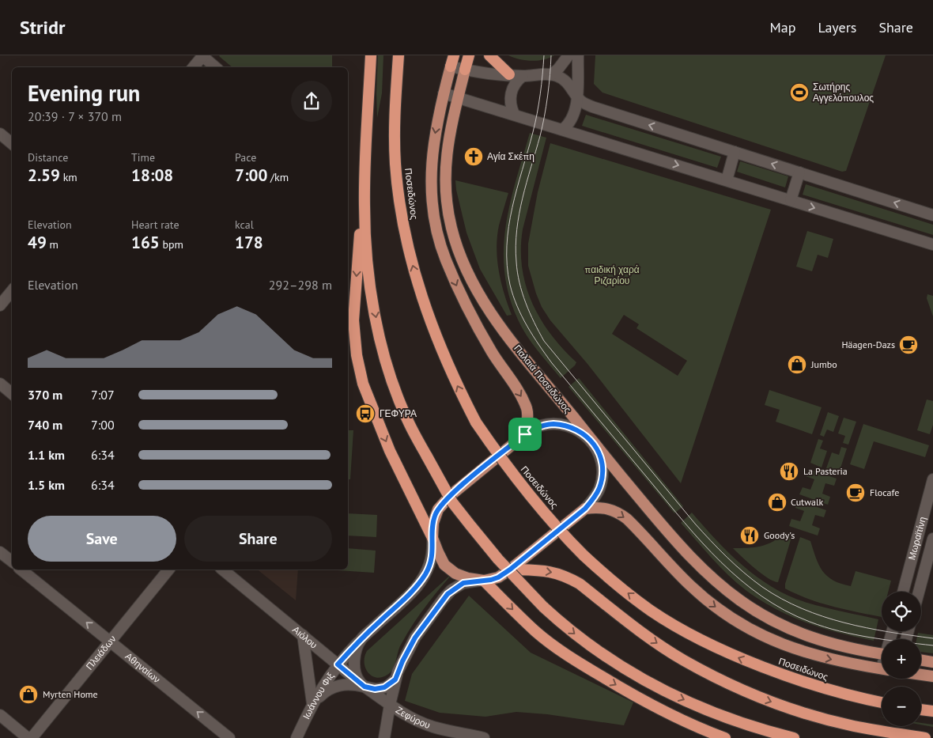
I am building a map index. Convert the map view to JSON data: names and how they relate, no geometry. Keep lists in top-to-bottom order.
{
  "streets": {
    "highway": ["Ποσειδώνος"],
    "main road": ["Παλαιά Ποσειδώνος"],
    "street": [
      "Μωραϊτίνη",
      "Αιόλου",
      "Πλειάδων",
      "Αθηναίων",
      "Ιωάννου Φιξ",
      "Ζεφύρου"
    ]
  },
  "crossings": [
    ["Αιόλου", "Ιωάννου Φιξ"],
    ["Αιόλου", "Ζεφύρου"],
    ["Πλειάδων", "Αθηναίων"]
  ],
  "one_way": ["Αθηναίων"],
  "parks": ["παιδική χαρά Ριζαρίου"],
  "places": {
    "sports": ["Σωτήρης Αγγελόπουλος"],
    "church": ["Αγία Σκέπη"],
    "cafe": ["Häagen-Dazs", "Flocafe"],
    "shop": ["Jumbo", "Cutwalk", "Myrten Home"],
    "bus stop": ["ΓΕΦΥΡΑ"],
    "restaurant": ["La Pasteria", "Goody's"]
  },
  "page": {
    "header": "Stridr",
    "nav": ["Map", "Layers", "Share"],
    "heading": ["Evening run", "20:39 · 7 × 370 m"],
    "stats": [
      ["Distance", "2.59 km"],
      ["Time", "18:08"],
      ["Pace", "7:00 /km"],
      ["Elevation", "49 m"],
      ["Heart rate", "165 bpm"],
      ["kcal", "178"]
    ],
    "chart": ["Elevation", "292–298 m"],
    "list": [
      {
        "name": "370 m",
        "note": "7:07"
      },
      {
        "name": "740 m",
        "note": "7:00"
      },
      {
        "name": "1.1 km",
        "note": "6:34"
      },
      {
        "name": "1.5 km",
        "note": "6:34"
      }
    ],
    "buttons": ["Save", "Share"],
    "map_buttons": ["+", "−"]
  }
}
